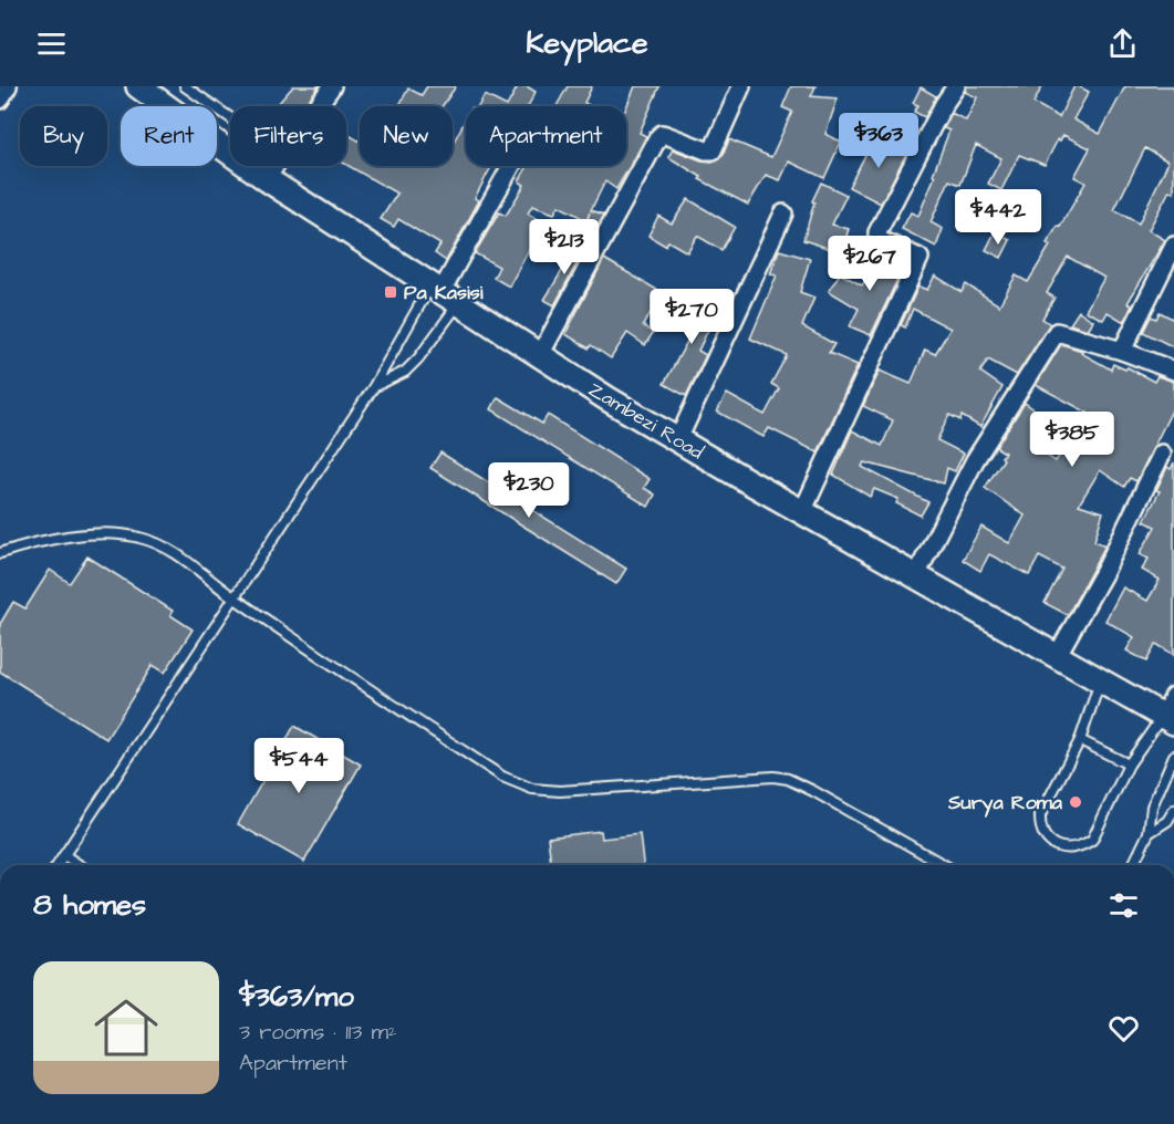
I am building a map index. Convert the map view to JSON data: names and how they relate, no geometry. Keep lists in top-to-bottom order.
{
  "streets": {
    "main road": ["Zambezi Road"]
  },
  "places": {
    "transit": ["Pa Kasisi"],
    "other": ["Surya Roma"]
  },
  "page": {
    "header": "Keyplace",
    "chip": [
      "Buy",
      "Rent",
      "Filters",
      "New",
      "Apartment"
    ],
    "price": [
      "$363",
      "$442",
      "$213",
      "$267",
      "$270",
      "$385",
      "$230",
      "$544"
    ],
    "heading": "8 homes",
    "list": [
      {
        "name": "$363/mo",
        "note": "3 rooms · 113 m² · Apartment"
      }
    ]
  }
}
